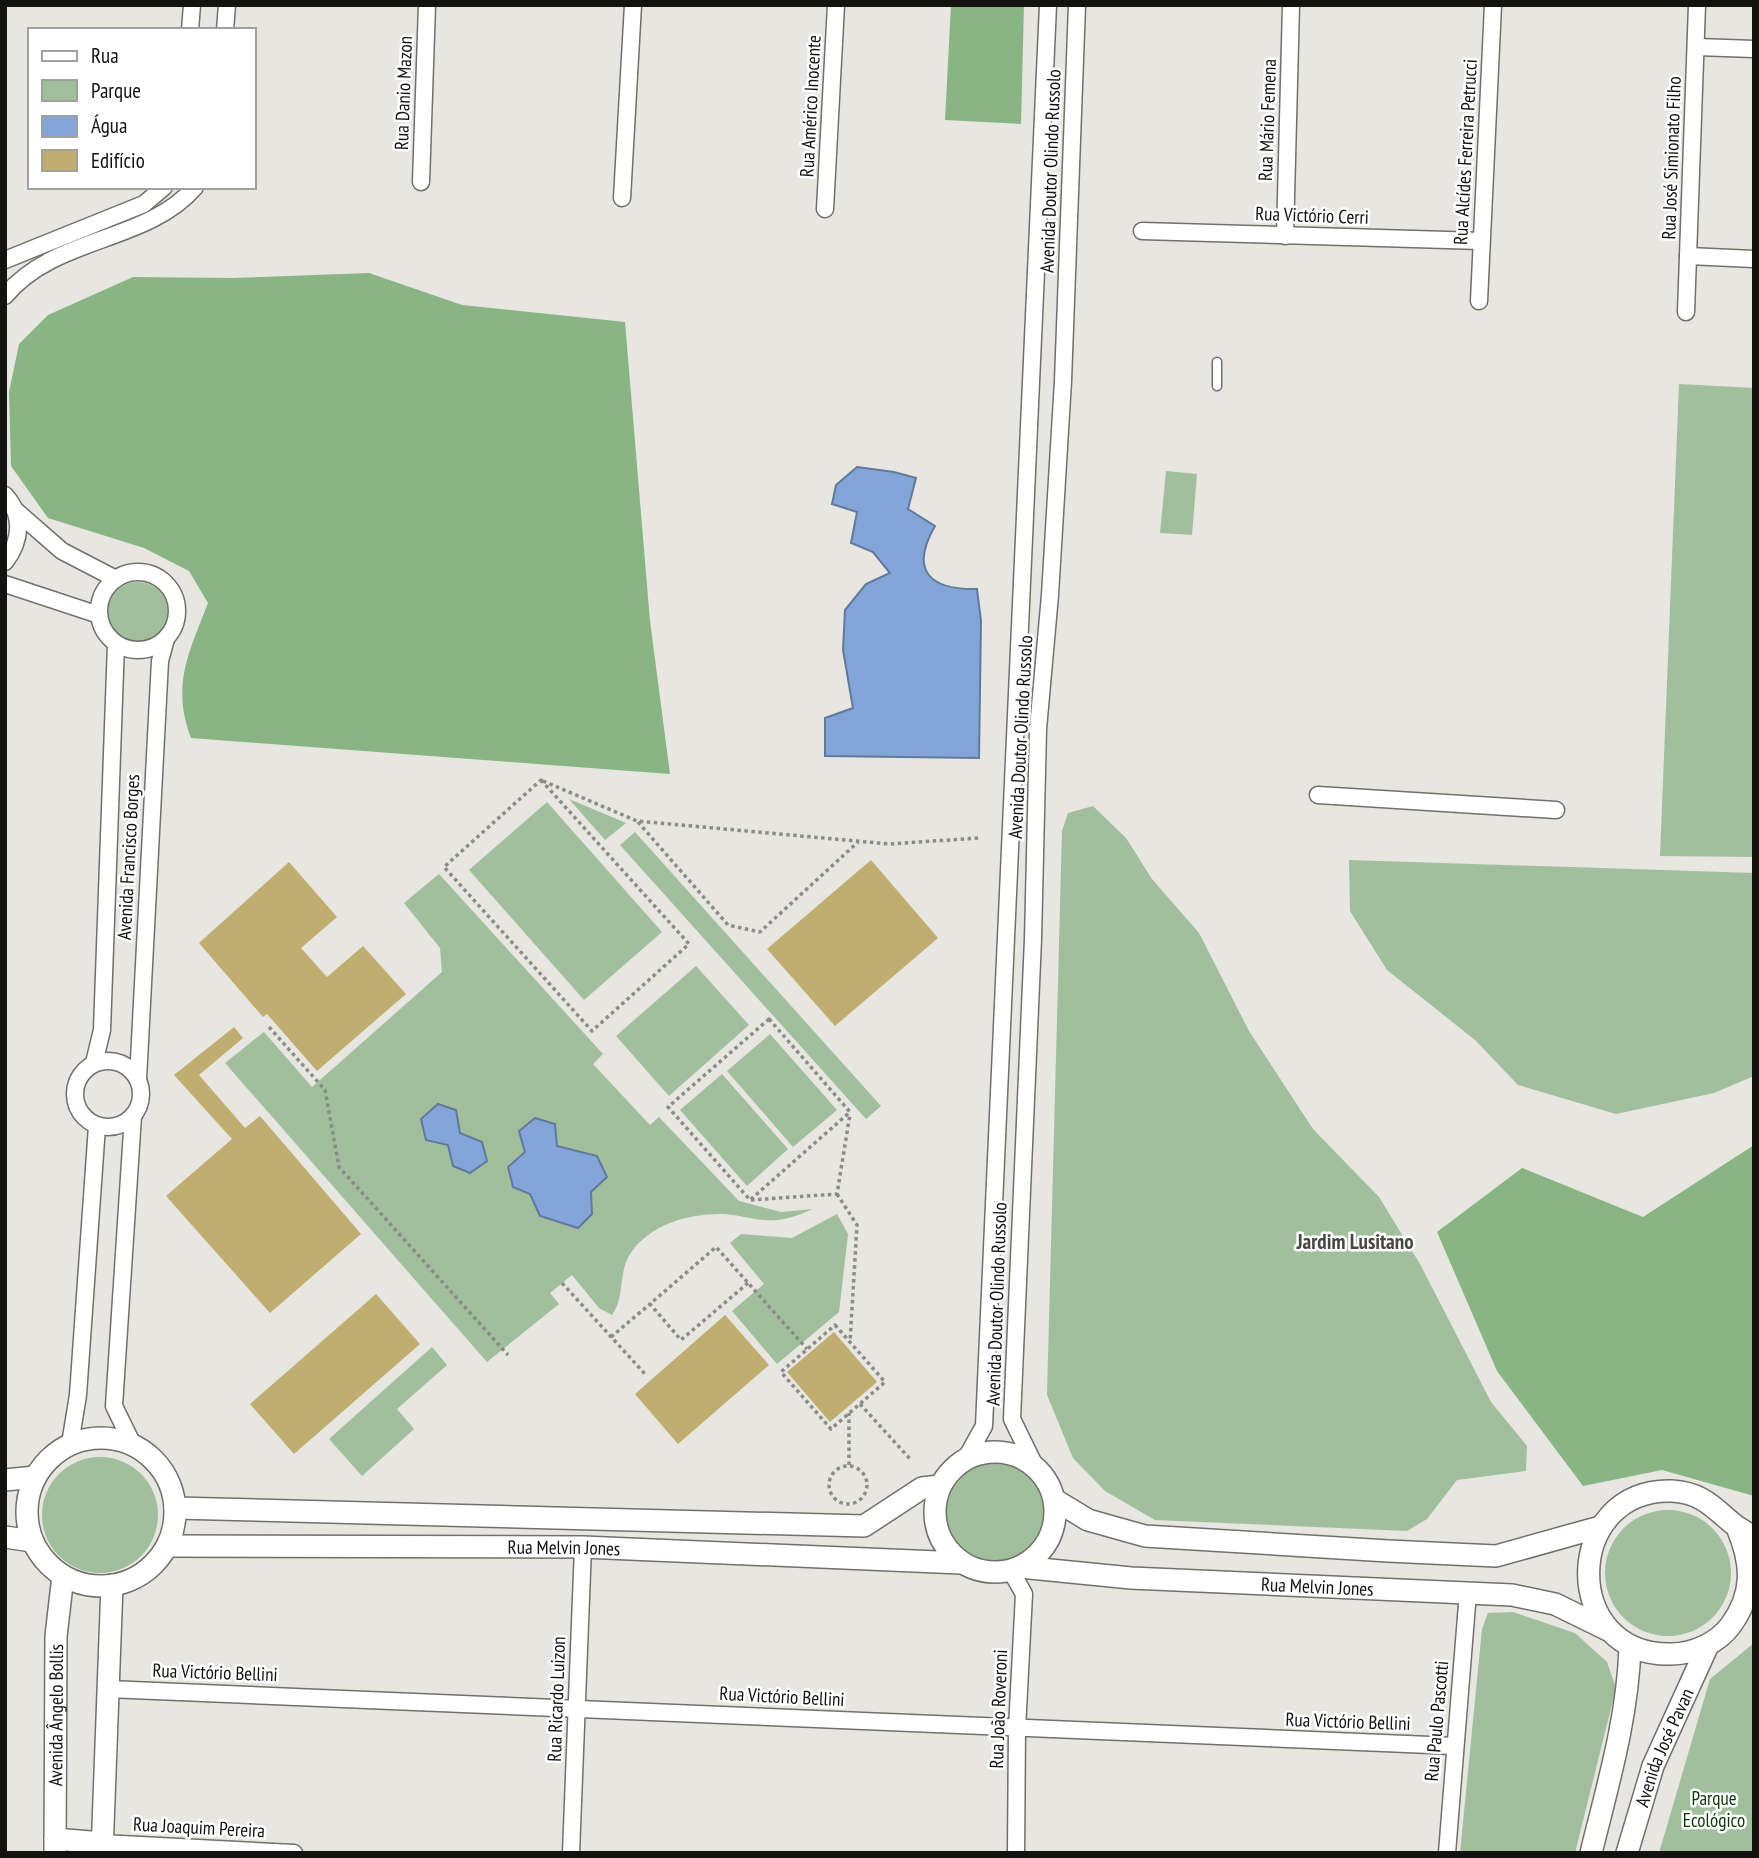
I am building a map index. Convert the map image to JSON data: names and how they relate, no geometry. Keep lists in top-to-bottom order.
{
  "streets": {
    "street": [
      "Rua Danio Mazon",
      "Rua Américo Inocente",
      "Rua Mário Femena",
      "Rua Alcídes Ferreira Petrucci",
      "Rua José Simionato Filho",
      "Avenida Doutor Olindo Russolo",
      "Rua Victório Cerri",
      "Avenida Francisco Borges",
      "Rua Melvin Jones",
      "Rua Victório Bellini",
      "Rua Ricardo Luizon",
      "Rua João Roveroni",
      "Avenida Ângelo Bollis",
      "Rua Paulo Pascotti",
      "Avenida José Pavan",
      "Rua Joaquim Pereira"
    ]
  },
  "crossings": [
    ["Rua Mário Femena", "Rua Victório Cerri"],
    ["Rua Alcídes Ferreira Petrucci", "Rua Victório Cerri"],
    ["Avenida Doutor Olindo Russolo", "Rua Melvin Jones"],
    ["Avenida Doutor Olindo Russolo", "Rua João Roveroni"],
    ["Rua Melvin Jones", "Rua Ricardo Luizon"],
    ["Rua Melvin Jones", "Rua João Roveroni"],
    ["Rua Melvin Jones", "Avenida Ângelo Bollis"],
    ["Rua Melvin Jones", "Rua Paulo Pascotti"],
    ["Rua Melvin Jones", "Avenida José Pavan"],
    ["Rua Victório Bellini", "Rua Ricardo Luizon"],
    ["Rua Victório Bellini", "Rua João Roveroni"],
    ["Rua Victório Bellini", "Rua Paulo Pascotti"]
  ],
  "districts": ["Jardim Lusitano"],
  "parks": ["Parque Ecológico"],
  "legend": [
    "Rua",
    "Parque",
    "Água",
    "Edifício"
  ]
}
